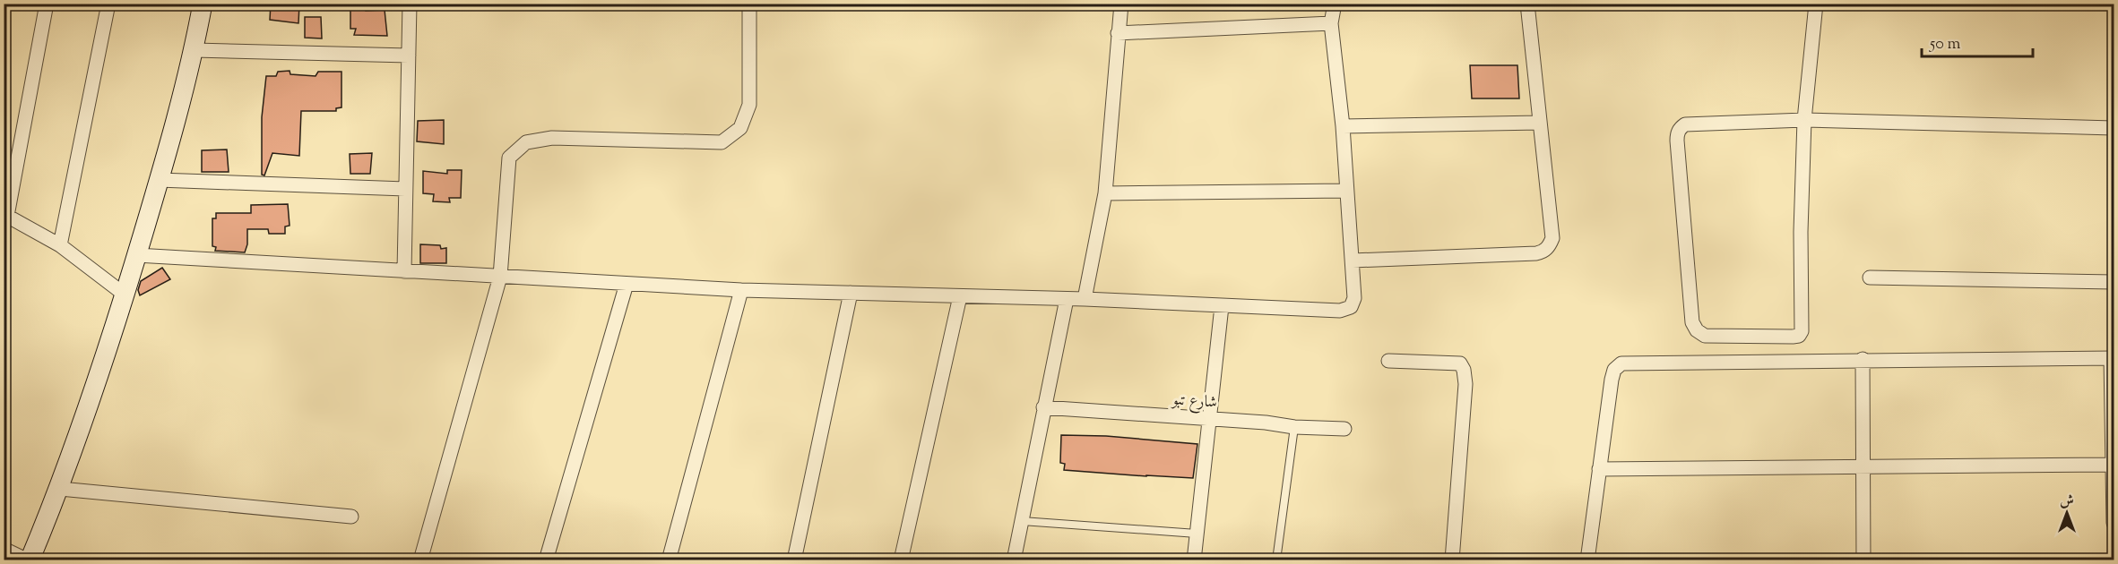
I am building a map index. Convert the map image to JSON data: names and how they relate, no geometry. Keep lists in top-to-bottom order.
{
  "streets": {
    "street": ["شارع تبو"]
  },
  "scale_bar": "50 m",
  "north": "top"
}
